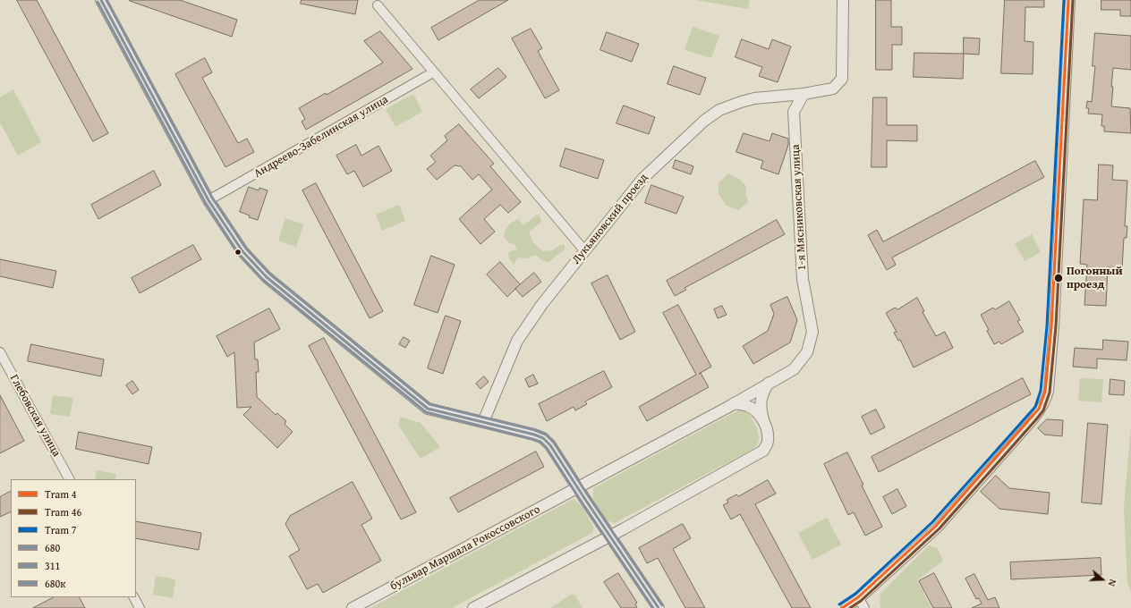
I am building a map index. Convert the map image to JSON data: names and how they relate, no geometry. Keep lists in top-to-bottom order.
{
  "streets": {
    "street": [
      "Андреево-Забелинская улица",
      "1-я Мясниковская улица",
      "Лукьяновский проезд",
      "Глебовская улица",
      "бульвар Маршала Рокоссовского"
    ]
  },
  "crossings": [
    ["1-я Мясниковская улица", "Лукьяновский проезд"],
    ["1-я Мясниковская улица", "бульвар Маршала Рокоссовского"]
  ],
  "places": ["Погонный проезд"],
  "lines": [
    "tram line 4",
    "tram line 46",
    "tram line 7",
    "transit line 680",
    "transit line 680к",
    "transit line 311"
  ],
  "legend": [
    "Tram 4",
    "Tram 46",
    "Tram 7",
    "680",
    "311",
    "680к"
  ],
  "north": "right"
}
